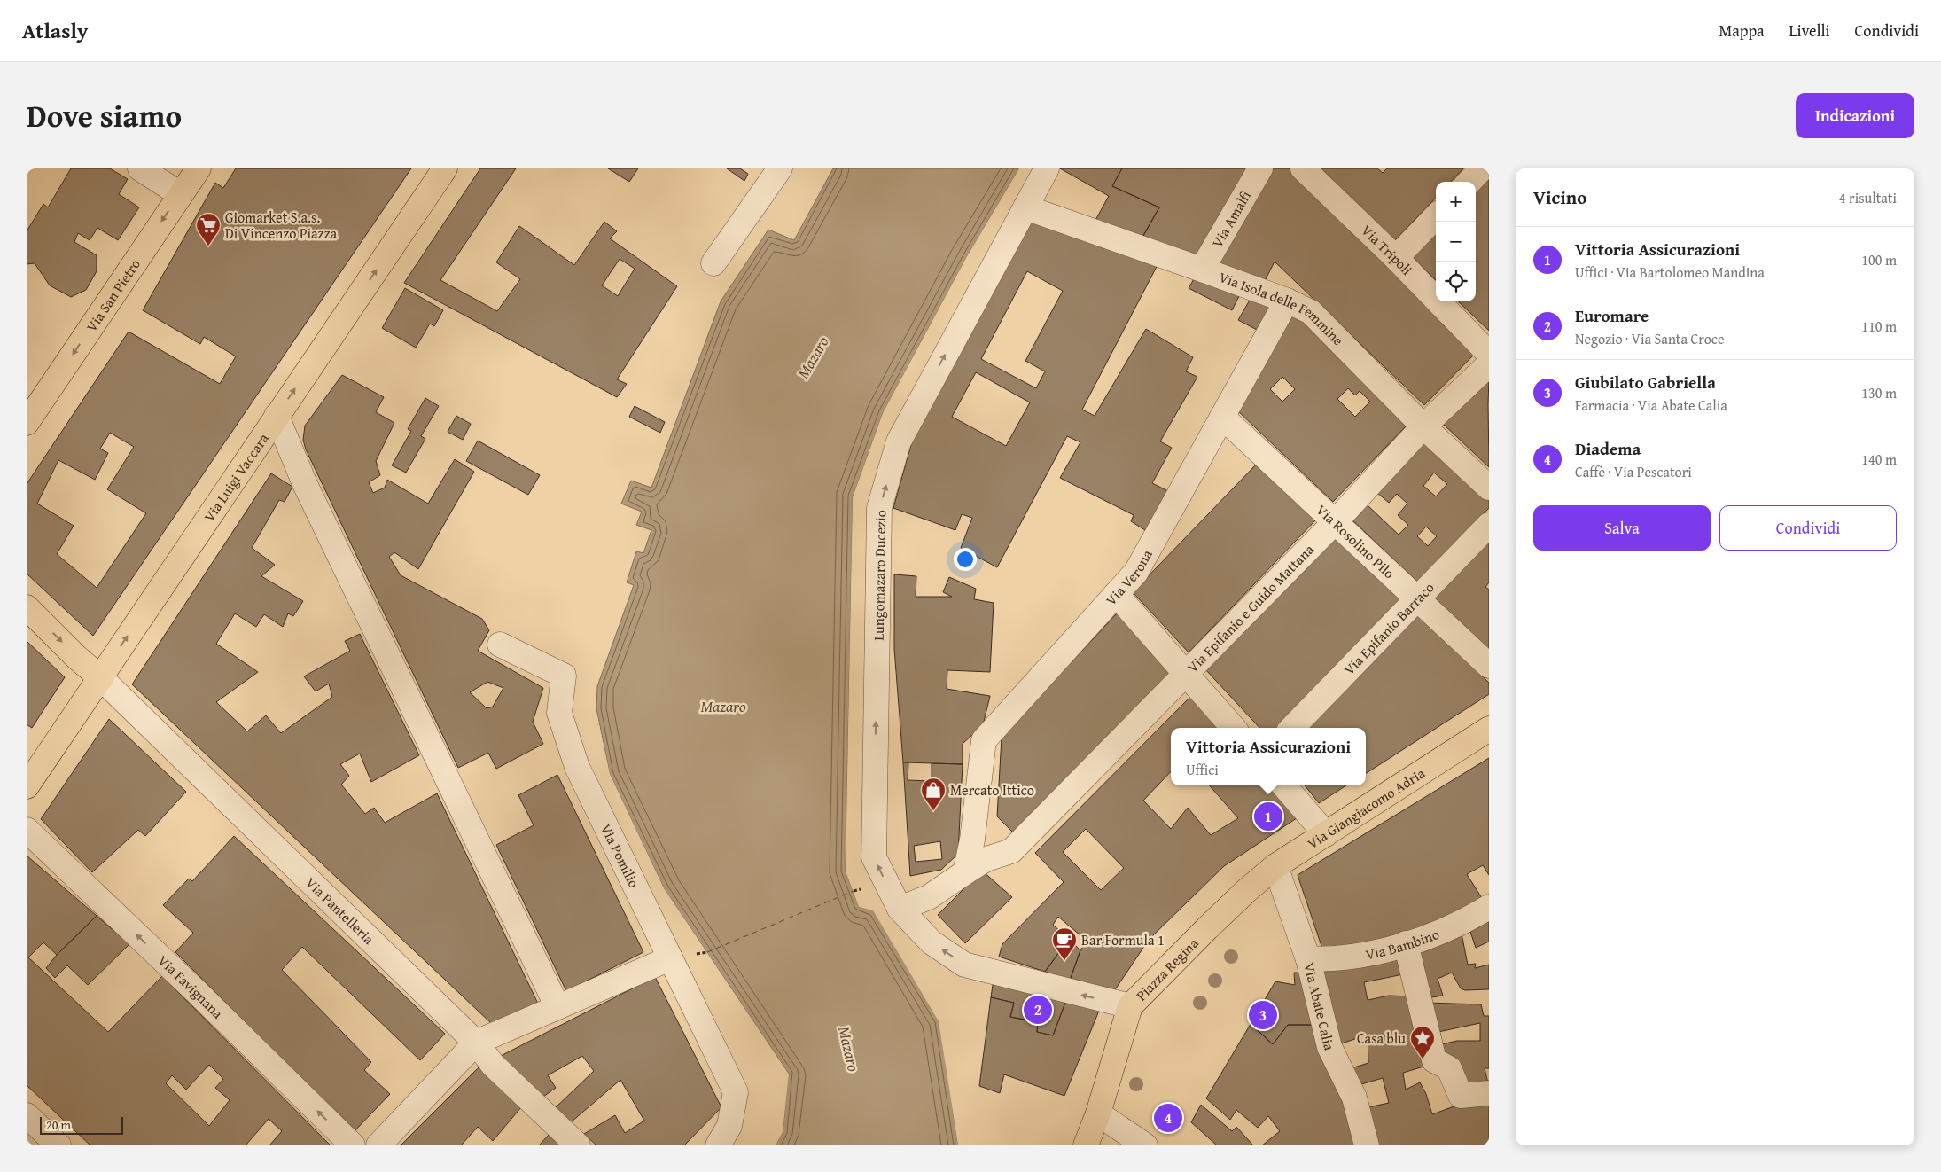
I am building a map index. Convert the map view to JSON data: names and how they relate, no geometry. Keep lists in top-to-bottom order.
{
  "streets": {
    "main road": [
      "Via San Pietro",
      "Via Luigi Vaccara",
      "Via Giangiacomo Adria",
      "Piazza Regina"
    ],
    "street": [
      "Via Amalfi",
      "Via Tripoli",
      "Via Isola delle Femmine",
      "Via Rosolino Pilo",
      "Lungomazaro Ducezio",
      "Via Verona",
      "Via Epifanio e Guido Mattana",
      "Via Epifanio Barraco",
      "Via Pomilio",
      "Via Pantelleria",
      "Via Bambino",
      "Via Favignana",
      "Via Abate Calia"
    ]
  },
  "crossings": [
    ["Via Amalfi", "Via Isola delle Femmine"],
    ["Via Isola delle Femmine", "Lungomazaro Ducezio"],
    ["Via Isola delle Femmine", "Via Verona"],
    ["Via Isola delle Femmine", "Via Epifanio e Guido Mattana"],
    ["Via Luigi Vaccara", "Via Pantelleria"],
    ["Via Rosolino Pilo", "Via Verona"],
    ["Via Rosolino Pilo", "Via Epifanio e Guido Mattana"],
    ["Via Rosolino Pilo", "Via Epifanio Barraco"],
    ["Lungomazaro Ducezio", "Piazza Regina"],
    ["Via Verona", "Via Epifanio e Guido Mattana"],
    ["Via Giangiacomo Adria", "Piazza Regina"],
    ["Via Giangiacomo Adria", "Via Abate Calia"],
    ["Via Bambino", "Via Abate Calia"]
  ],
  "one_way": [
    "Via San Pietro",
    "Via Luigi Vaccara",
    "Lungomazaro Ducezio",
    "Via Favignana"
  ],
  "water": ["Mazaro"],
  "places": {
    "supermarket": ["Giomarket S.a.s. Di Vincenzo Piazza"],
    "shop": ["Mercato Ittico"],
    "cafe": ["Bar Formula 1"],
    "place": ["Casa blu"]
  },
  "scale_bar": "20 m",
  "page": {
    "header": "Atlasly",
    "nav": ["Mappa", "Livelli", "Condividi"],
    "title": "Dove siamo",
    "buttons": [
      "Indicazioni",
      ["Salva", "Condividi"]
    ],
    "heading": ["Vicino", "4 risultati"],
    "map_buttons": ["+", "−"],
    "list": [
      {
        "mark": "1",
        "name": "Vittoria Assicurazioni",
        "note": "Uffici · Via Bartolomeo Mandina",
        "value": "100 m"
      },
      {
        "mark": "2",
        "name": "Euromare",
        "note": "Negozio · Via Santa Croce",
        "value": "110 m"
      },
      {
        "mark": "3",
        "name": "Giubilato Gabriella",
        "note": "Farmacia · Via Abate Calia",
        "value": "130 m"
      },
      {
        "mark": "4",
        "name": "Diadema",
        "note": "Caffè · Via Pescatori",
        "value": "140 m"
      }
    ],
    "popup": ["Vittoria Assicurazioni", "Uffici"],
    "pins": [
      "1",
      "2",
      "3",
      "4"
    ],
    "scale": "20 m"
  }
}
